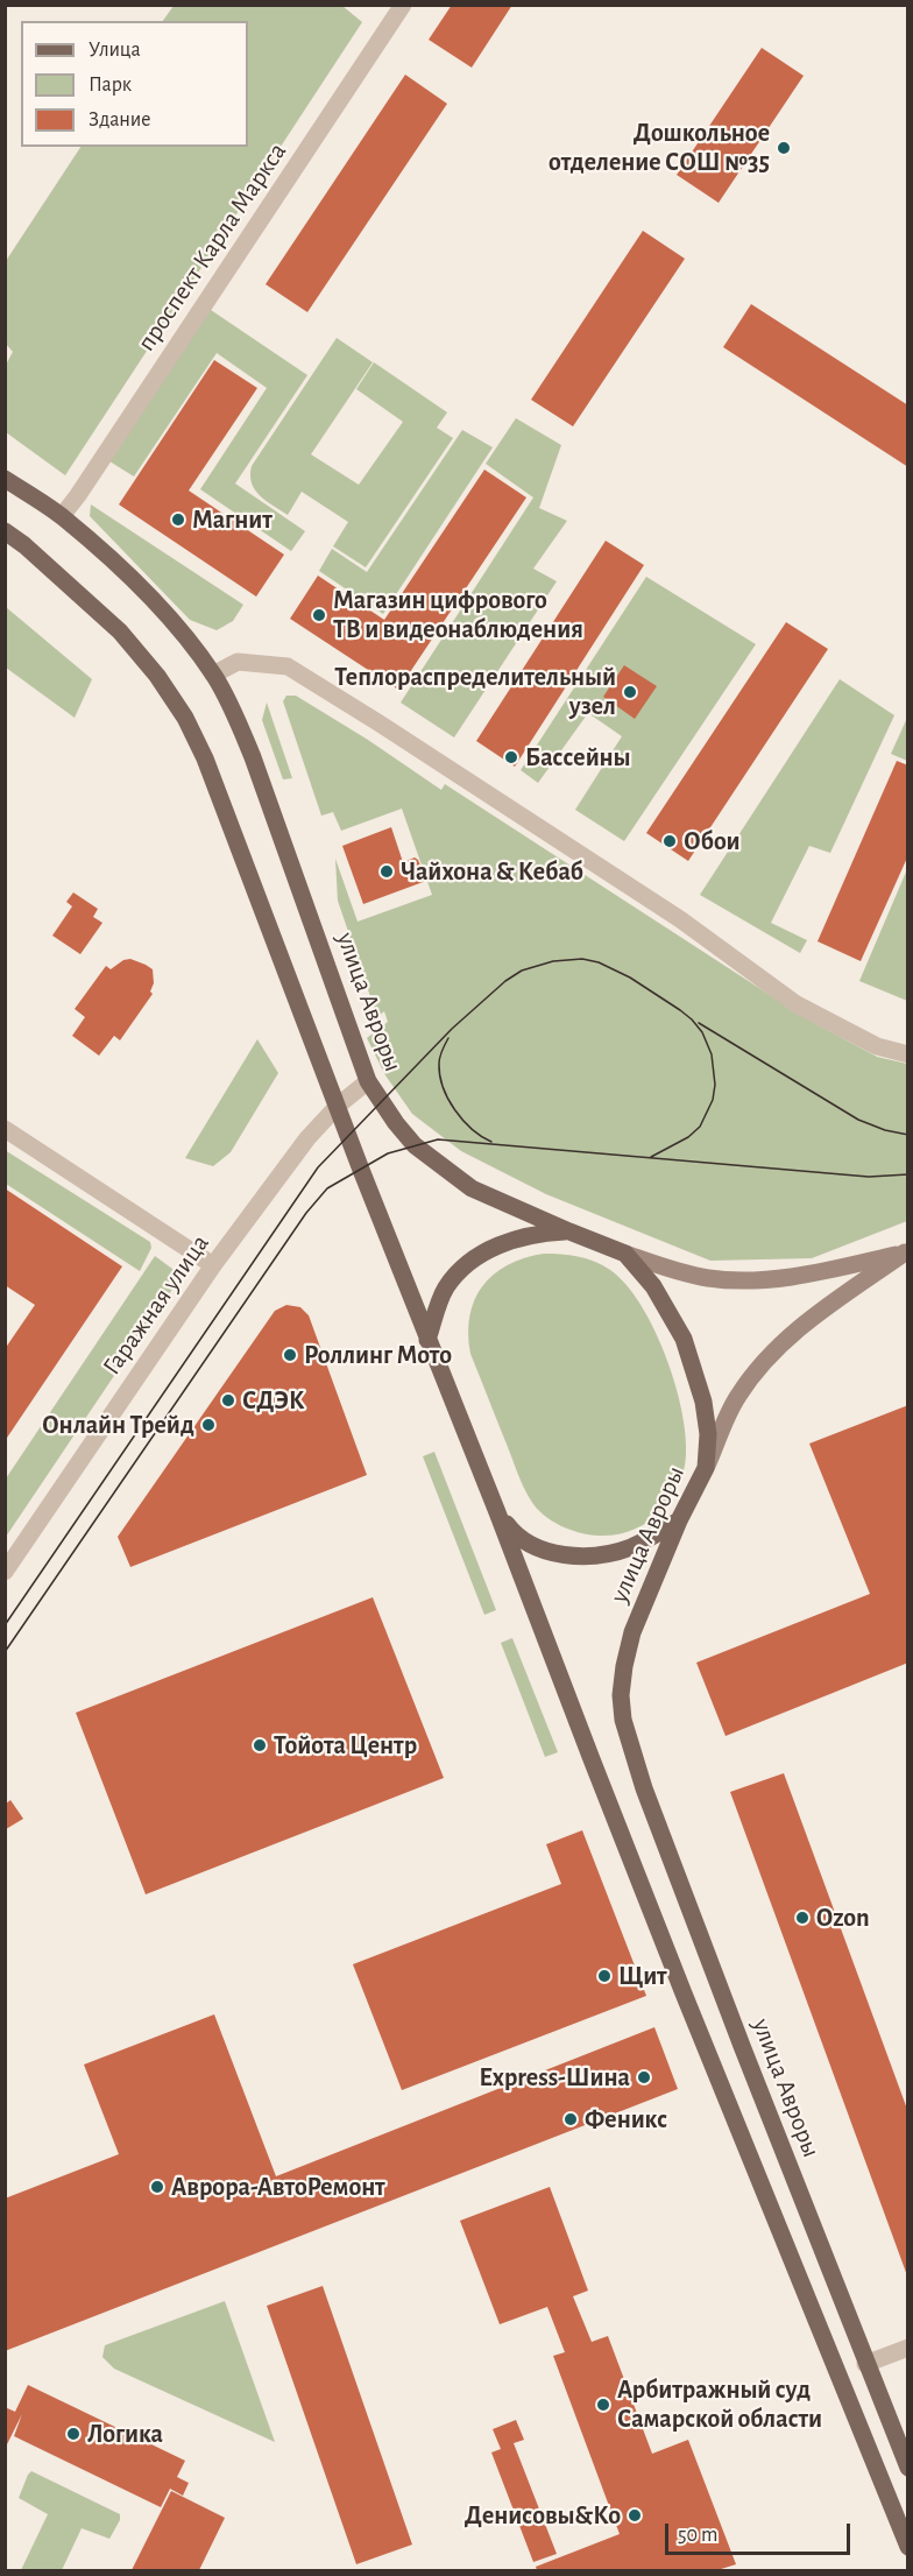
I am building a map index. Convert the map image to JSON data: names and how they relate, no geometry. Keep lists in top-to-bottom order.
{
  "streets": {
    "main road": ["улица Авроры"],
    "street": ["проспект Карла Маркса", "Гаражная улица"]
  },
  "crossings": [
    ["проспект Карла Маркса", "улица Авроры"],
    ["улица Авроры", "Гаражная улица"]
  ],
  "places": [
    "Дошкольное отделение СОШ №35",
    "Магнит",
    "Магазин цифрового ТВ и видеонаблюдения",
    "Теплораспределительный узел",
    "Бассейны",
    "Обои",
    "Чайхона & Кебаб",
    "Роллинг Мото",
    "СДЭК",
    "Онлайн Трейд",
    "Тойота Центр",
    "Ozon",
    "Щит",
    "Express-Шина",
    "Феникс",
    "Аврора-АвтоРемонт",
    "Арбитражный суд Самарской области",
    "Логика",
    "Денисовы&Ко"
  ],
  "legend": ["Улица", "Парк", "Здание"],
  "scale_bar": "50 m"
}
